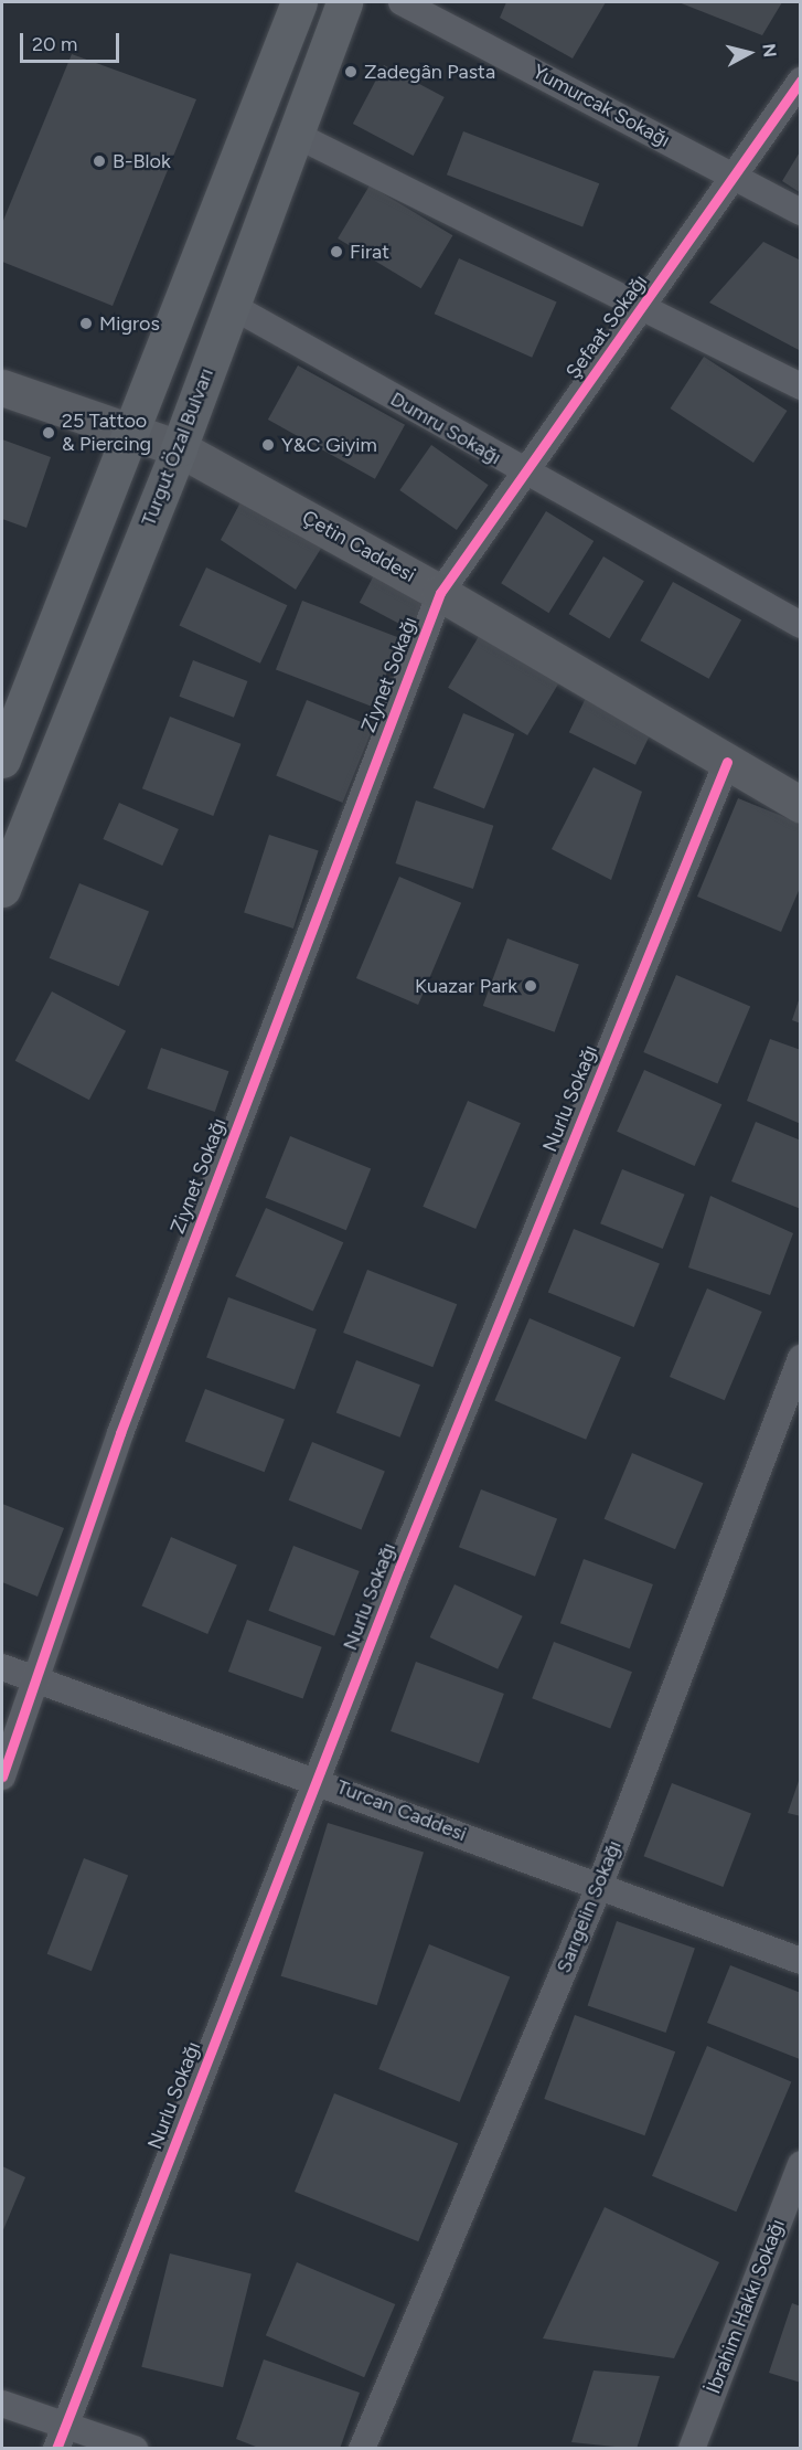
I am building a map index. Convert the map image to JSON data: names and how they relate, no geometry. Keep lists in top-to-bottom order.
{
  "streets": {
    "main road": ["Turgut Özal Bulvarı"],
    "street": [
      "Yumurcak Sokağı",
      "Şefaat Sokağı",
      "Dumru Sokağı",
      "Çetin Caddesi",
      "Ziynet Sokağı",
      "Nurlu Sokağı",
      "Turcan Caddesi",
      "Sarıgelin Sokağı",
      "İbrahim Hakkı Sokağı"
    ]
  },
  "crossings": [
    ["Yumurcak Sokağı", "Şefaat Sokağı"],
    ["Şefaat Sokağı", "Dumru Sokağı"],
    ["Şefaat Sokağı", "Çetin Caddesi"],
    ["Şefaat Sokağı", "Ziynet Sokağı"],
    ["Dumru Sokağı", "Turgut Özal Bulvarı"],
    ["Turgut Özal Bulvarı", "Çetin Caddesi"],
    ["Çetin Caddesi", "Ziynet Sokağı"],
    ["Çetin Caddesi", "Nurlu Sokağı"],
    ["Ziynet Sokağı", "Turcan Caddesi"],
    ["Nurlu Sokağı", "Turcan Caddesi"],
    ["Turcan Caddesi", "Sarıgelin Sokağı"]
  ],
  "places": [
    "Zadegân Pasta",
    "B-Blok",
    "Firat",
    "Migros",
    "25 Tattoo & Piercing",
    "Y&C Giyim",
    "Kuazar Park"
  ],
  "scale_bar": "20 m",
  "north": "right"
}
